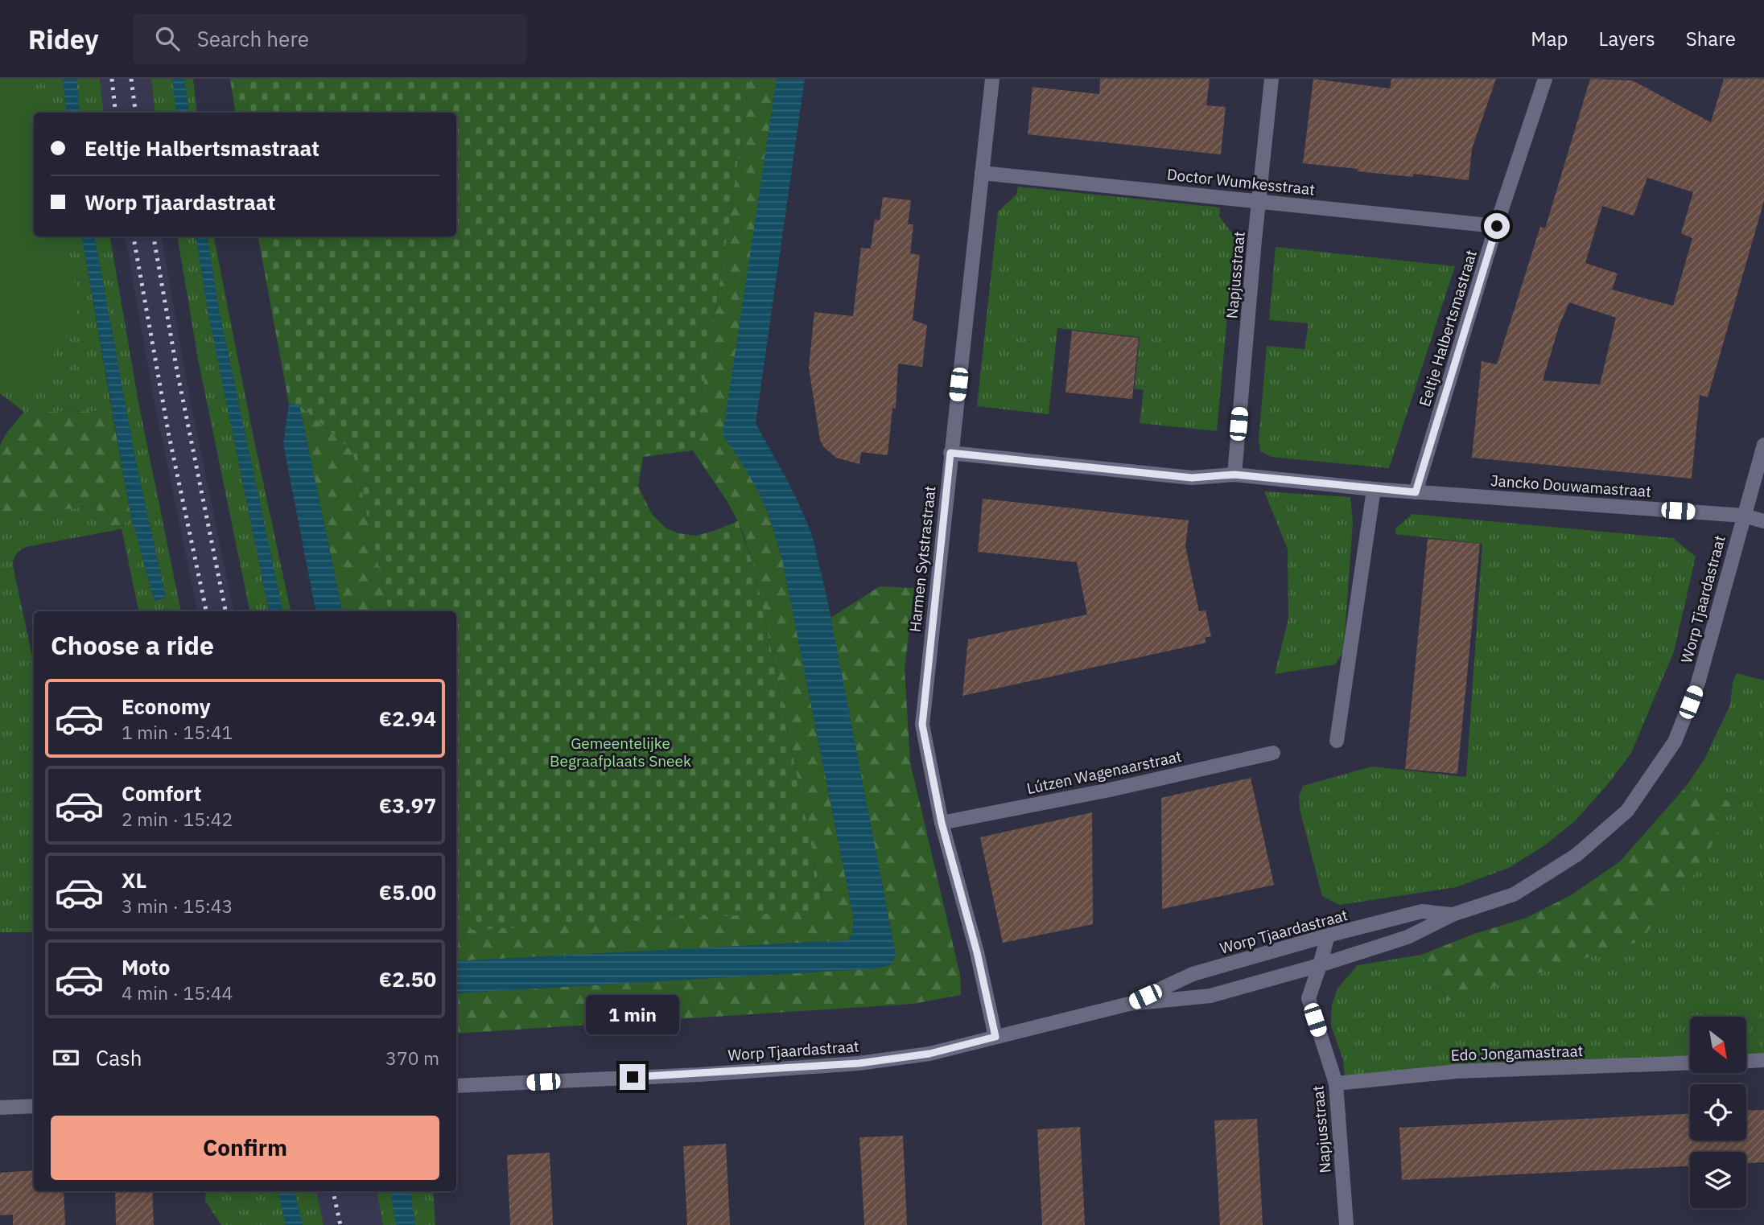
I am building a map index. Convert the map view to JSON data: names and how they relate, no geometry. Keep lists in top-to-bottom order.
{
  "streets": {
    "street": [
      "Doctor Wumkesstraat",
      "Napjusstraat",
      "Eeltje Halbertsmastraat",
      "Jancko Douwamastraat",
      "Harmen Sytstrastraat",
      "Worp Tjaardastraat",
      "Lútzen Wagenaarstraat",
      "Edo Jongamastraat"
    ]
  },
  "crossings": [
    ["Doctor Wumkesstraat", "Napjusstraat"],
    ["Doctor Wumkesstraat", "Eeltje Halbertsmastraat"],
    ["Doctor Wumkesstraat", "Harmen Sytstrastraat"],
    ["Napjusstraat", "Worp Tjaardastraat"],
    ["Napjusstraat", "Edo Jongamastraat"],
    ["Eeltje Halbertsmastraat", "Jancko Douwamastraat"],
    ["Jancko Douwamastraat", "Worp Tjaardastraat"],
    ["Harmen Sytstrastraat", "Worp Tjaardastraat"],
    ["Harmen Sytstrastraat", "Lútzen Wagenaarstraat"]
  ],
  "parks": ["Gemeentelijke Begraafplaats Sneek"],
  "north": "bottom right",
  "page": {
    "header": "Ridey",
    "search": "Search here",
    "nav": ["Map", "Layers", "Share"],
    "banner": ["Eeltje Halbertsmastraat", "Worp Tjaardastraat"],
    "heading": "Choose a ride",
    "list": [
      {
        "name": "Economy",
        "note": "1 min · 15:41",
        "value": "€2.94"
      },
      {
        "name": "Comfort",
        "note": "2 min · 15:42",
        "value": "€3.97"
      },
      {
        "name": "XL",
        "note": "3 min · 15:43",
        "value": "€5.00"
      },
      {
        "name": "Moto",
        "note": "4 min · 15:44",
        "value": "€2.50"
      }
    ],
    "bubble": "1 min",
    "pay": ["Cash", "370 m"],
    "buttons": "Confirm"
  }
}
